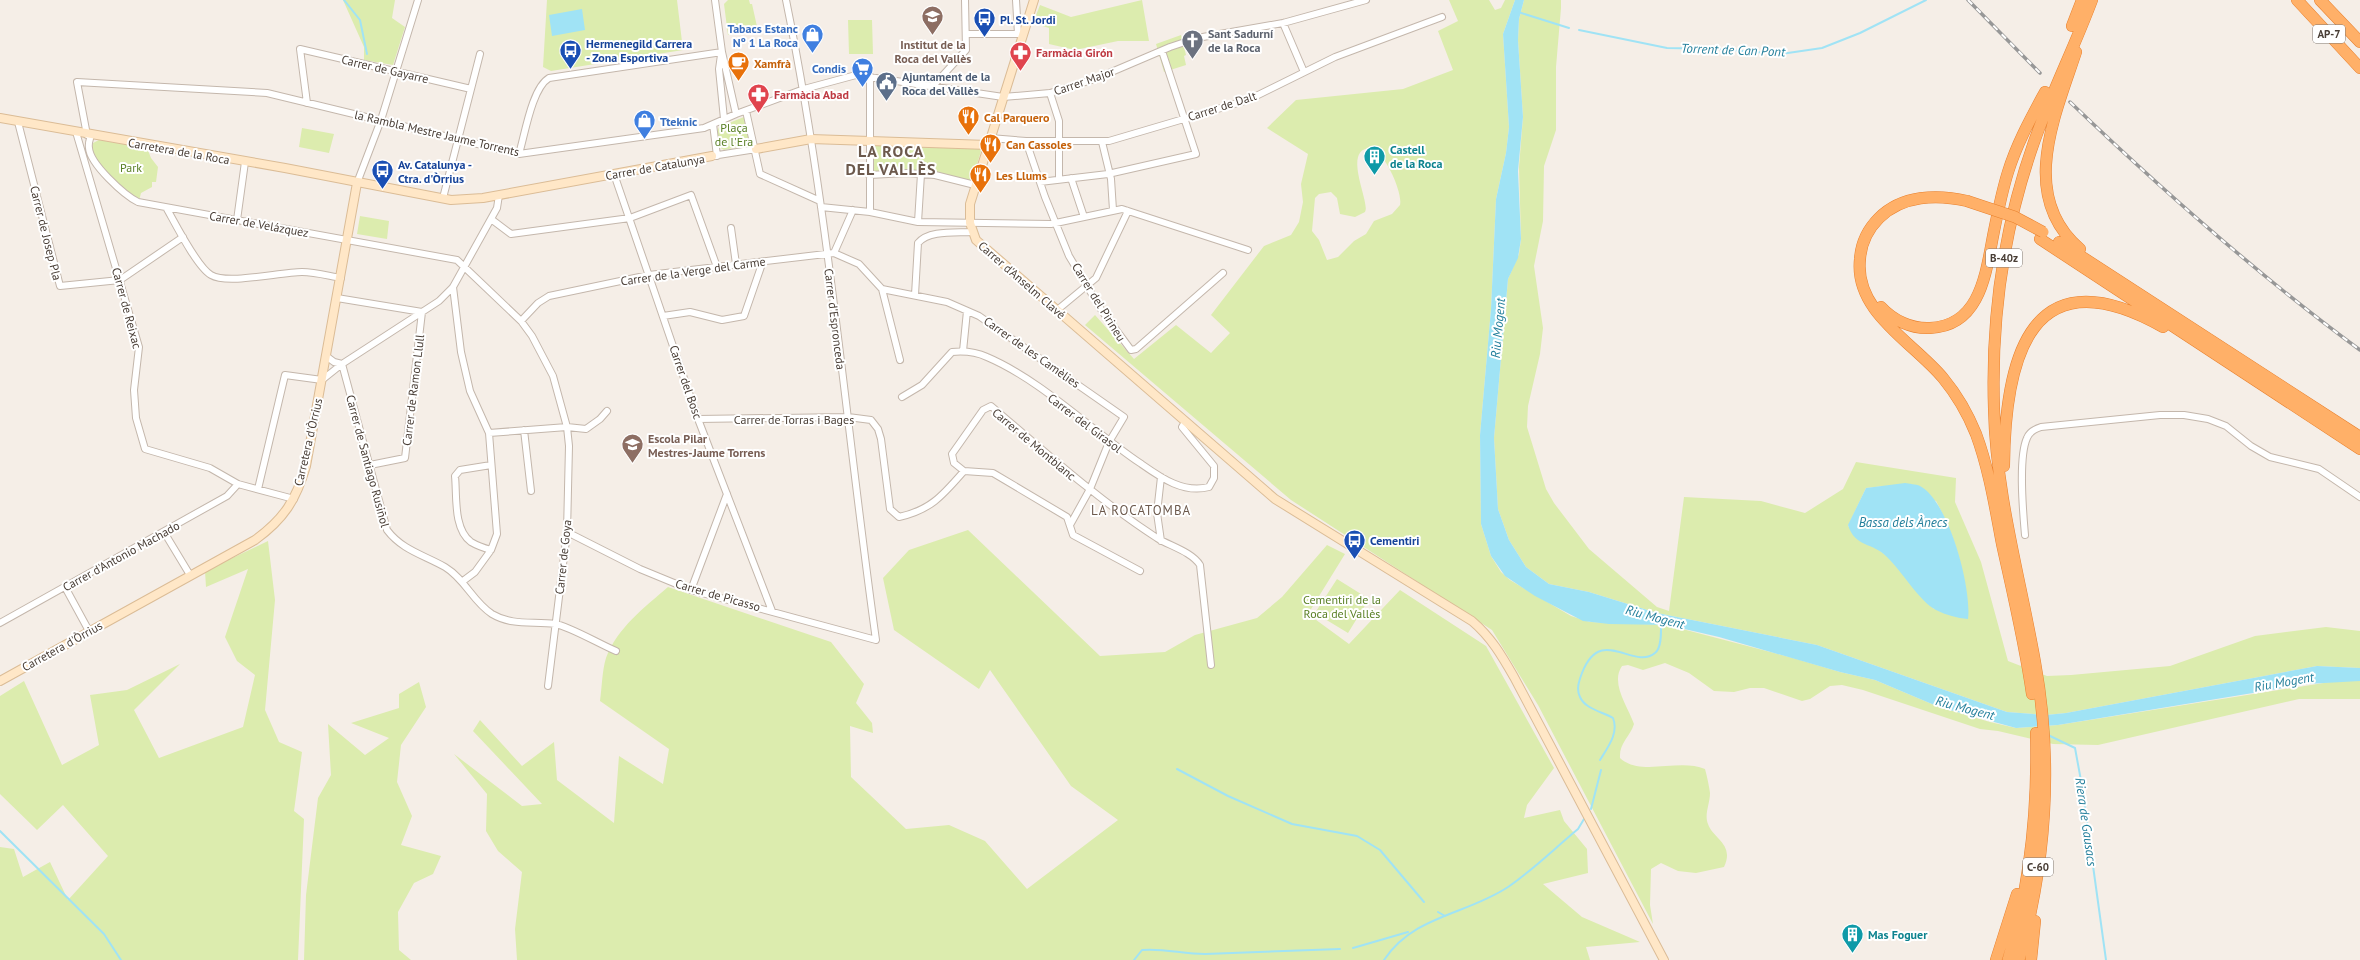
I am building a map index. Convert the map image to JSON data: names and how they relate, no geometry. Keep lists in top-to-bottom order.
{
  "streets": {
    "highway": ["AP-7", "B-40z", "C-60"],
    "street": [
      "Carrer de Gayarre",
      "Carrer Major",
      "Carrer de Dalt",
      "la Rambla Mestre Jaume Torrents",
      "Carretera de la Roca",
      "Carrer de Catalunya",
      "Carrer de Velázquez",
      "Carrer de Josep Pla",
      "Carrer de la Verge del Carme",
      "Carrer d'Anselm Clavé",
      "Carrer del Pirineu",
      "Carrer de Reixac",
      "Carrer d'Espronceda",
      "Carrer de les Camèlies",
      "Carrer del Bosc",
      "Carrer de Ramon Llull",
      "Carrer de Torras i Bages",
      "Carrer del Girasol",
      "Carretera d'Òrrius",
      "Carrer de Montblanc",
      "Carrer de Santiago Rusiñol",
      "Carrer d'Antonio Machado",
      "Carrer de Goya",
      "Carrer de Picasso"
    ]
  },
  "crossings": [
    ["Carrer de Gayarre", "la Rambla Mestre Jaume Torrents"],
    ["Carrer Major", "la Rambla Mestre Jaume Torrents"],
    ["Carrer Major", "Carrer d'Anselm Clavé"],
    ["Carrer de Dalt", "Carrer de Catalunya"],
    ["Carrer de Dalt", "Carrer d'Anselm Clavé"],
    ["Carrer de Dalt", "Carrer del Pirineu"],
    ["la Rambla Mestre Jaume Torrents", "Carrer de Velázquez"],
    ["la Rambla Mestre Jaume Torrents", "Carrer d'Anselm Clavé"],
    ["la Rambla Mestre Jaume Torrents", "Carrer d'Espronceda"],
    ["Carretera de la Roca", "Carrer de Catalunya"],
    ["Carretera de la Roca", "Carrer de Velázquez"],
    ["Carretera de la Roca", "Carrer de Josep Pla"],
    ["Carretera de la Roca", "Carrer de Reixac"],
    ["Carretera de la Roca", "Carretera d'Òrrius"],
    ["Carrer de Catalunya", "Carrer d'Anselm Clavé"],
    ["Carrer de Catalunya", "Carrer d'Espronceda"],
    ["Carrer de Catalunya", "Carrer del Bosc"],
    ["Carrer de Velázquez", "Carretera d'Òrrius"],
    ["Carrer de Velázquez", "Carrer de Goya"],
    ["Carrer de Josep Pla", "Carrer de Reixac"],
    ["B-40z", "C-60"],
    ["Carrer de la Verge del Carme", "Carrer d'Espronceda"],
    ["Carrer de la Verge del Carme", "Carrer del Bosc"],
    ["Carrer de la Verge del Carme", "Carrer de Goya"],
    ["Carrer d'Anselm Clavé", "Carrer del Girasol"],
    ["Carrer de Reixac", "Carretera d'Òrrius"],
    ["Carrer de Reixac", "Carrer d'Antonio Machado"],
    ["Carrer d'Espronceda", "Carrer de Torras i Bages"],
    ["Carrer d'Espronceda", "Carrer de Picasso"],
    ["Carrer de les Camèlies", "Carrer del Girasol"],
    ["Carrer de les Camèlies", "Carrer de Montblanc"],
    ["Carrer del Bosc", "Carrer de Torras i Bages"],
    ["Carrer del Bosc", "Carrer de Picasso"],
    ["Carrer de Ramon Llull", "Carrer de Santiago Rusiñol"],
    ["Carrer de Torras i Bages", "Carrer de Montblanc"],
    ["Carrer de Santiago Rusiñol", "Carrer de Goya"],
    ["Carrer de Goya", "Carrer de Picasso"]
  ],
  "districts": ["LA ROCA DEL VALLÈS", "LA ROCATOMBA"],
  "water": [
    "Torrent de Can Pont",
    "Riu Mogent",
    "Bassa dels Ànecs",
    "Riera de Gausacs"
  ],
  "parks": ["Plaça de l'Era", "Park", "Cementiri de la Roca del Vallès"],
  "places": {
    "school or university": ["Institut de la Roca del Vallès", "Escola Pilar Mestres-Jaume Torrens"],
    "bus stop": [
      "Pl. St. Jordi",
      "Hermenegild Carrera - Zona Esportiva",
      "Av. Catalunya - Ctra. d'Òrrius",
      "Cementiri"
    ],
    "shop": ["Tabacs Estanc Nº 1 La Roca", "Tteknic"],
    "church": ["Sant Sadurní de la Roca"],
    "pharmacy": ["Farmàcia Girón", "Farmàcia Abad"],
    "cafe": ["Xamfrà"],
    "supermarket": ["Condis"],
    "public building": ["Ajuntament de la Roca del Vallès"],
    "restaurant": ["Cal Parquero", "Can Cassoles", "Les Llums"],
    "building": ["Castell de la Roca", "Mas Foguer"]
  }
}
